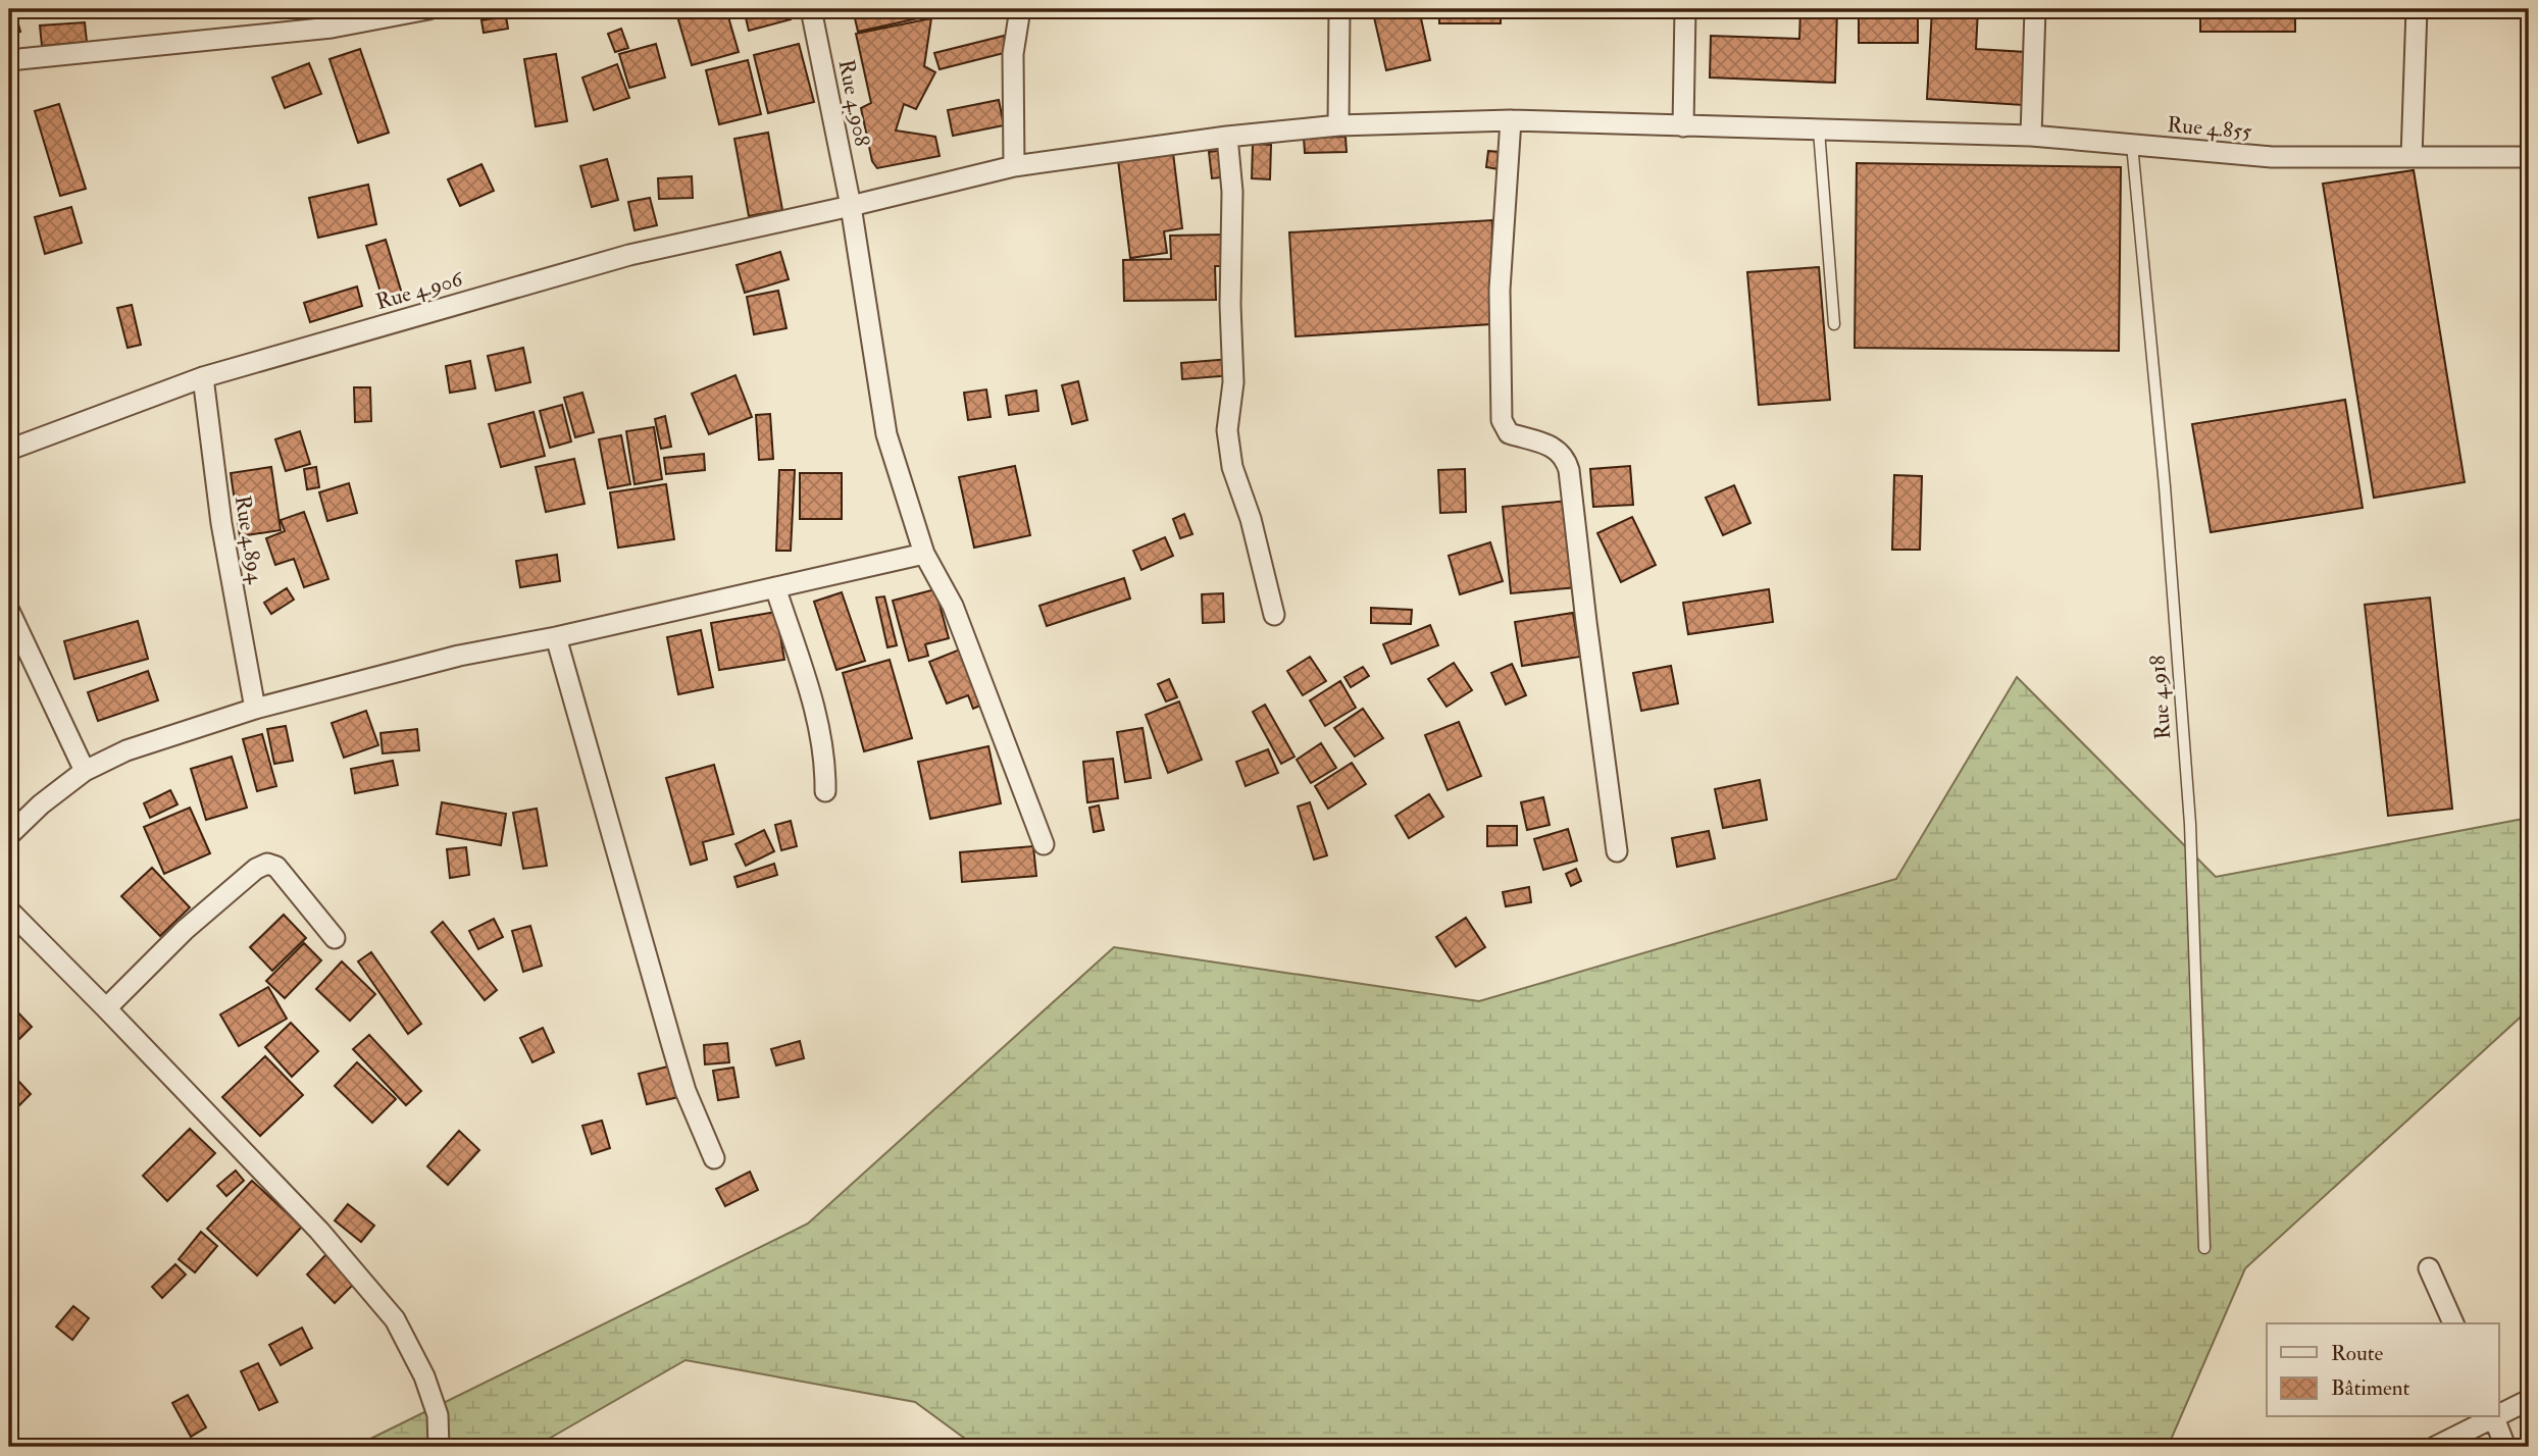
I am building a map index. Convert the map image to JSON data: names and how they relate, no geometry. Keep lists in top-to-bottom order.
{
  "streets": {
    "street": [
      "Rue 4.908",
      "Rue 4.855",
      "Rue 4.906",
      "Rue 4.894"
    ],
    "lane": ["Rue 4.918"]
  },
  "crossings": [
    ["Rue 4.908", "Rue 4.906"],
    ["Rue 4.855", "Rue 4.906"],
    ["Rue 4.855", "Rue 4.918"],
    ["Rue 4.906", "Rue 4.894"]
  ],
  "legend": ["Route", "Bâtiment"]
}
